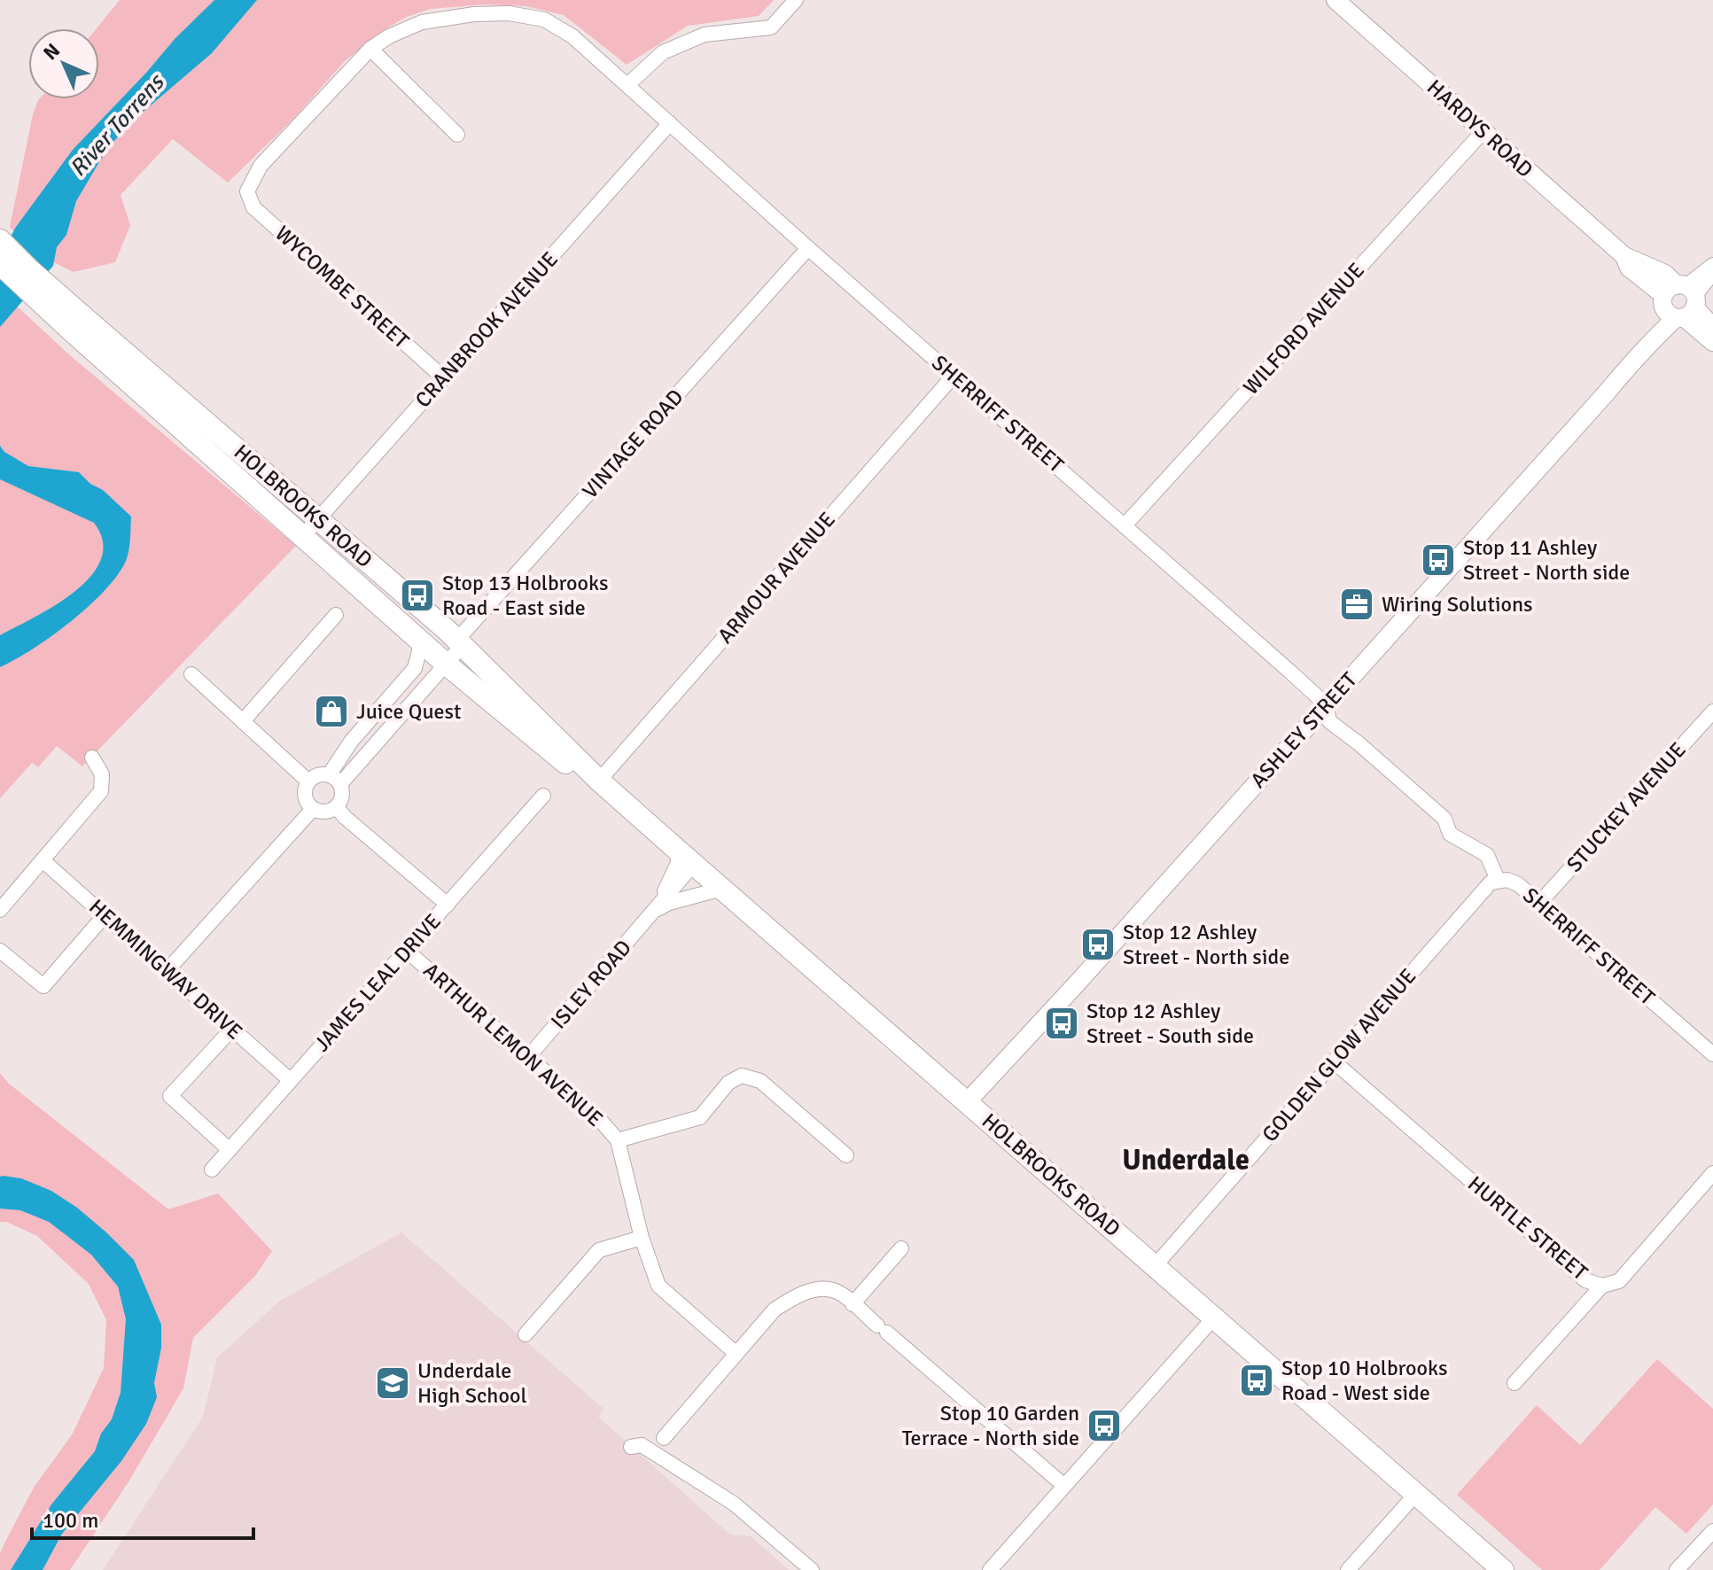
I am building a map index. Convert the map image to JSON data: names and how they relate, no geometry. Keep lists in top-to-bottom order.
{
  "streets": {
    "main road": ["HOLBROOKS ROAD"],
    "street": [
      "HARDYS ROAD",
      "WYCOMBE STREET",
      "WILFORD AVENUE",
      "CRANBROOK AVENUE",
      "SHERRIFF STREET",
      "VINTAGE ROAD",
      "ARMOUR AVENUE",
      "ASHLEY STREET",
      "STUCKEY AVENUE",
      "HEMMINGWAY DRIVE",
      "JAMES LEAL DRIVE",
      "ISLEY ROAD",
      "ARTHUR LEMON AVENUE",
      "GOLDEN GLOW AVENUE",
      "HURTLE STREET"
    ]
  },
  "crossings": [
    ["HARDYS ROAD", "WILFORD AVENUE"],
    ["HARDYS ROAD", "ASHLEY STREET"],
    ["WYCOMBE STREET", "CRANBROOK AVENUE"],
    ["WYCOMBE STREET", "SHERRIFF STREET"],
    ["WILFORD AVENUE", "SHERRIFF STREET"],
    ["CRANBROOK AVENUE", "SHERRIFF STREET"],
    ["CRANBROOK AVENUE", "HOLBROOKS ROAD"],
    ["SHERRIFF STREET", "VINTAGE ROAD"],
    ["SHERRIFF STREET", "ARMOUR AVENUE"],
    ["SHERRIFF STREET", "ASHLEY STREET"],
    ["SHERRIFF STREET", "STUCKEY AVENUE"],
    ["SHERRIFF STREET", "GOLDEN GLOW AVENUE"],
    ["VINTAGE ROAD", "HOLBROOKS ROAD"],
    ["HOLBROOKS ROAD", "ARMOUR AVENUE"],
    ["HOLBROOKS ROAD", "ASHLEY STREET"],
    ["HOLBROOKS ROAD", "ISLEY ROAD"],
    ["HOLBROOKS ROAD", "GOLDEN GLOW AVENUE"],
    ["HEMMINGWAY DRIVE", "JAMES LEAL DRIVE"],
    ["JAMES LEAL DRIVE", "ARTHUR LEMON AVENUE"],
    ["ISLEY ROAD", "ARTHUR LEMON AVENUE"],
    ["GOLDEN GLOW AVENUE", "HURTLE STREET"]
  ],
  "districts": ["Underdale"],
  "water": ["River Torrens"],
  "places": {
    "bus stop": [
      "Stop 11 Ashley Street - North side",
      "Stop 13 Holbrooks Road - East side",
      "Stop 12 Ashley Street - North side",
      "Stop 12 Ashley Street - South side",
      "Stop 10 Holbrooks Road - West side",
      "Stop 10 Garden Terrace - North side"
    ],
    "office": ["Wiring Solutions"],
    "shop": ["Juice Quest"],
    "school or university": ["Underdale High School"]
  },
  "scale_bar": "100 m",
  "north": "top left"
}
